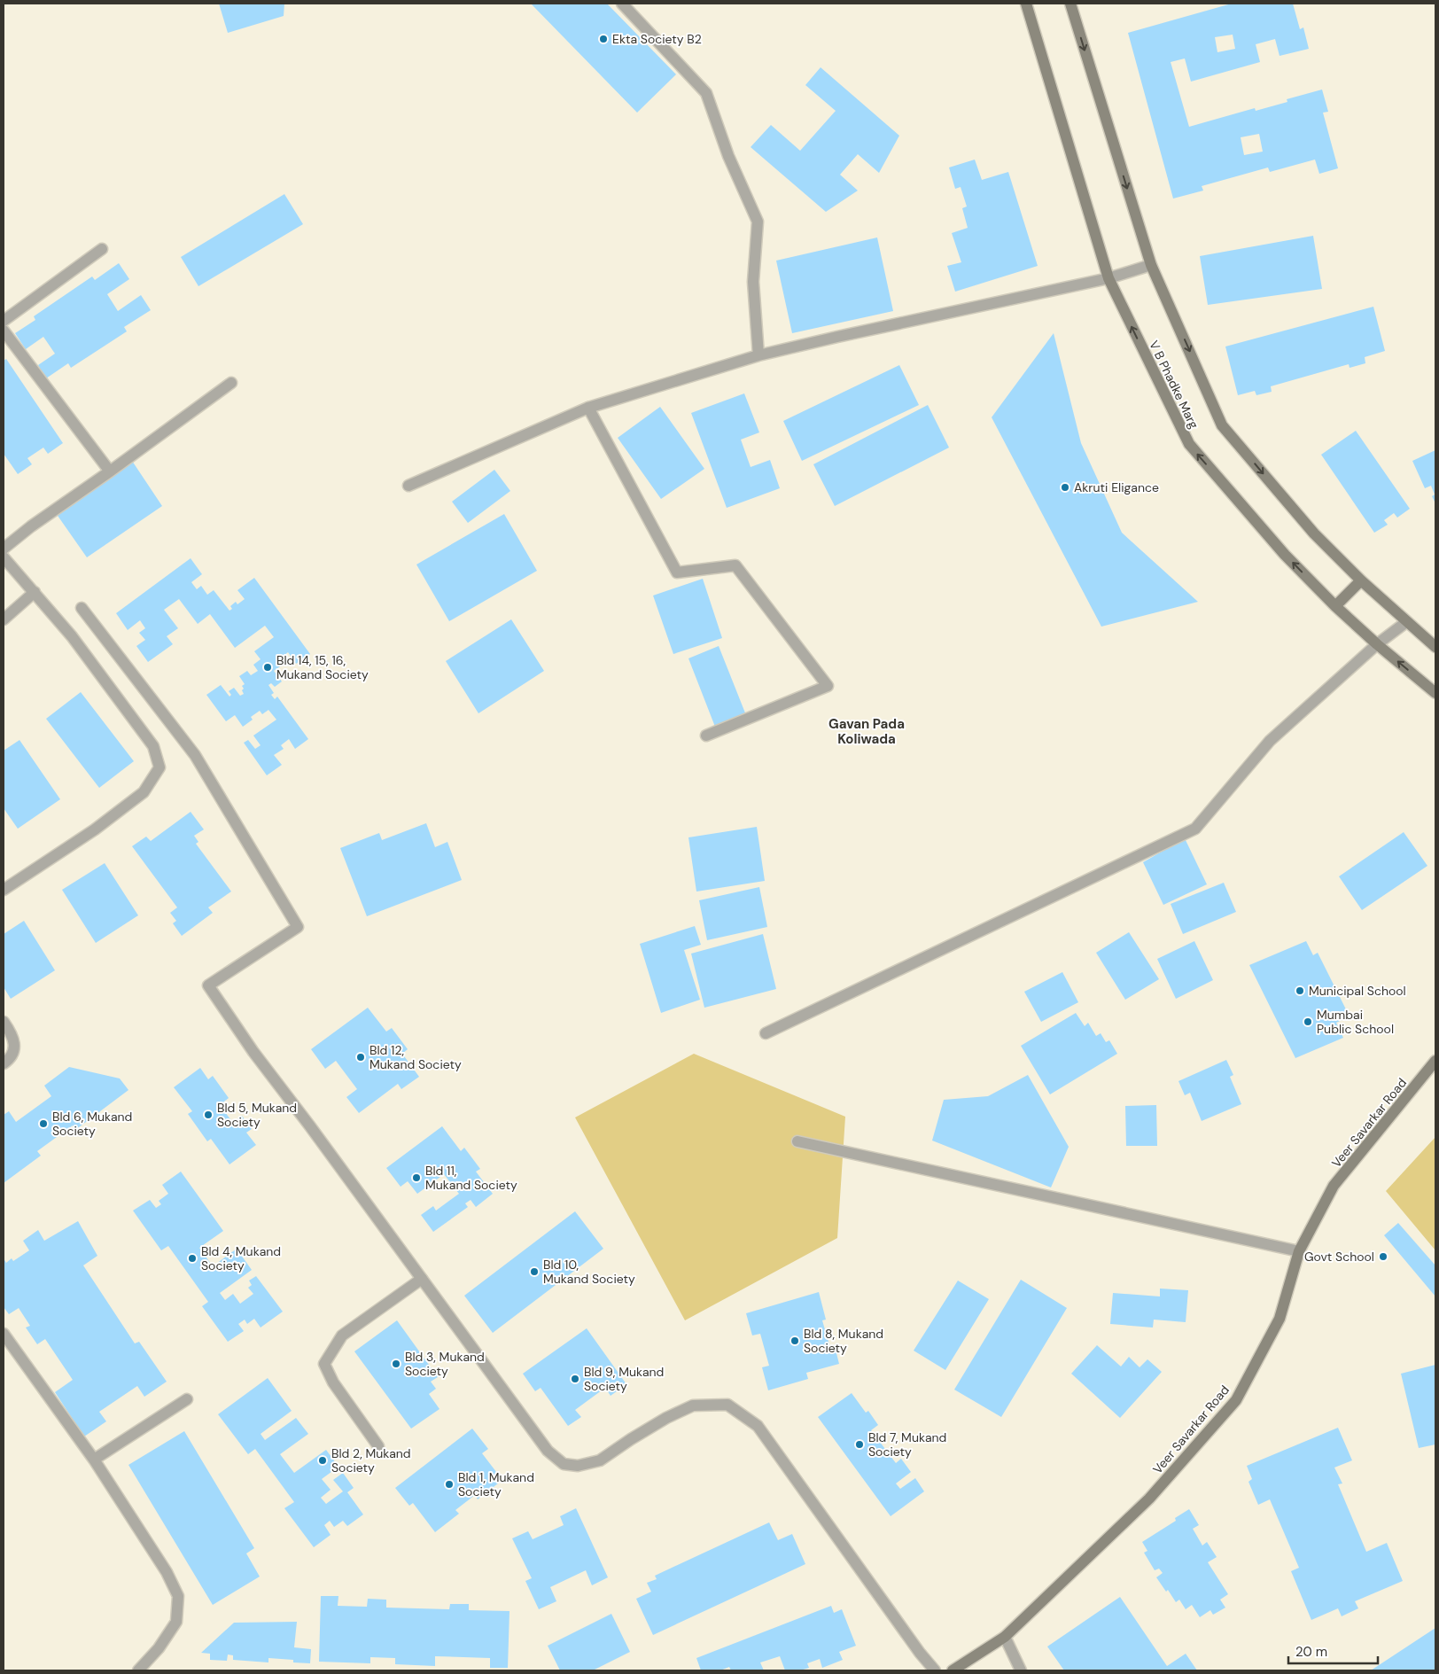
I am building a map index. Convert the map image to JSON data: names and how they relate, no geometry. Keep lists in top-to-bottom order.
{
  "streets": {
    "main road": ["V B Phadke Marg", "Veer Savarkar Road"]
  },
  "districts": ["Gavan Pada Koliwada"],
  "places": [
    "Ekta Society B2",
    "Akruti Eligance",
    "Bld 14, 15, 16, Mukand Society",
    "Municipal School",
    "Mumbai Public School",
    "Bld 12, Mukand Society",
    "Bld 5, Mukand Society",
    "Bld 6, Mukand Society",
    "Bld 11, Mukand Society",
    "Govt School",
    "Bld 4, Mukand Society",
    "Bld 10, Mukand Society",
    "Bld 8, Mukand Society",
    "Bld 3, Mukand Society",
    "Bld 9, Mukand Society",
    "Bld 7, Mukand Society",
    "Bld 2, Mukand Society",
    "Bld 1, Mukand Society"
  ],
  "scale_bar": "20 m"
}
